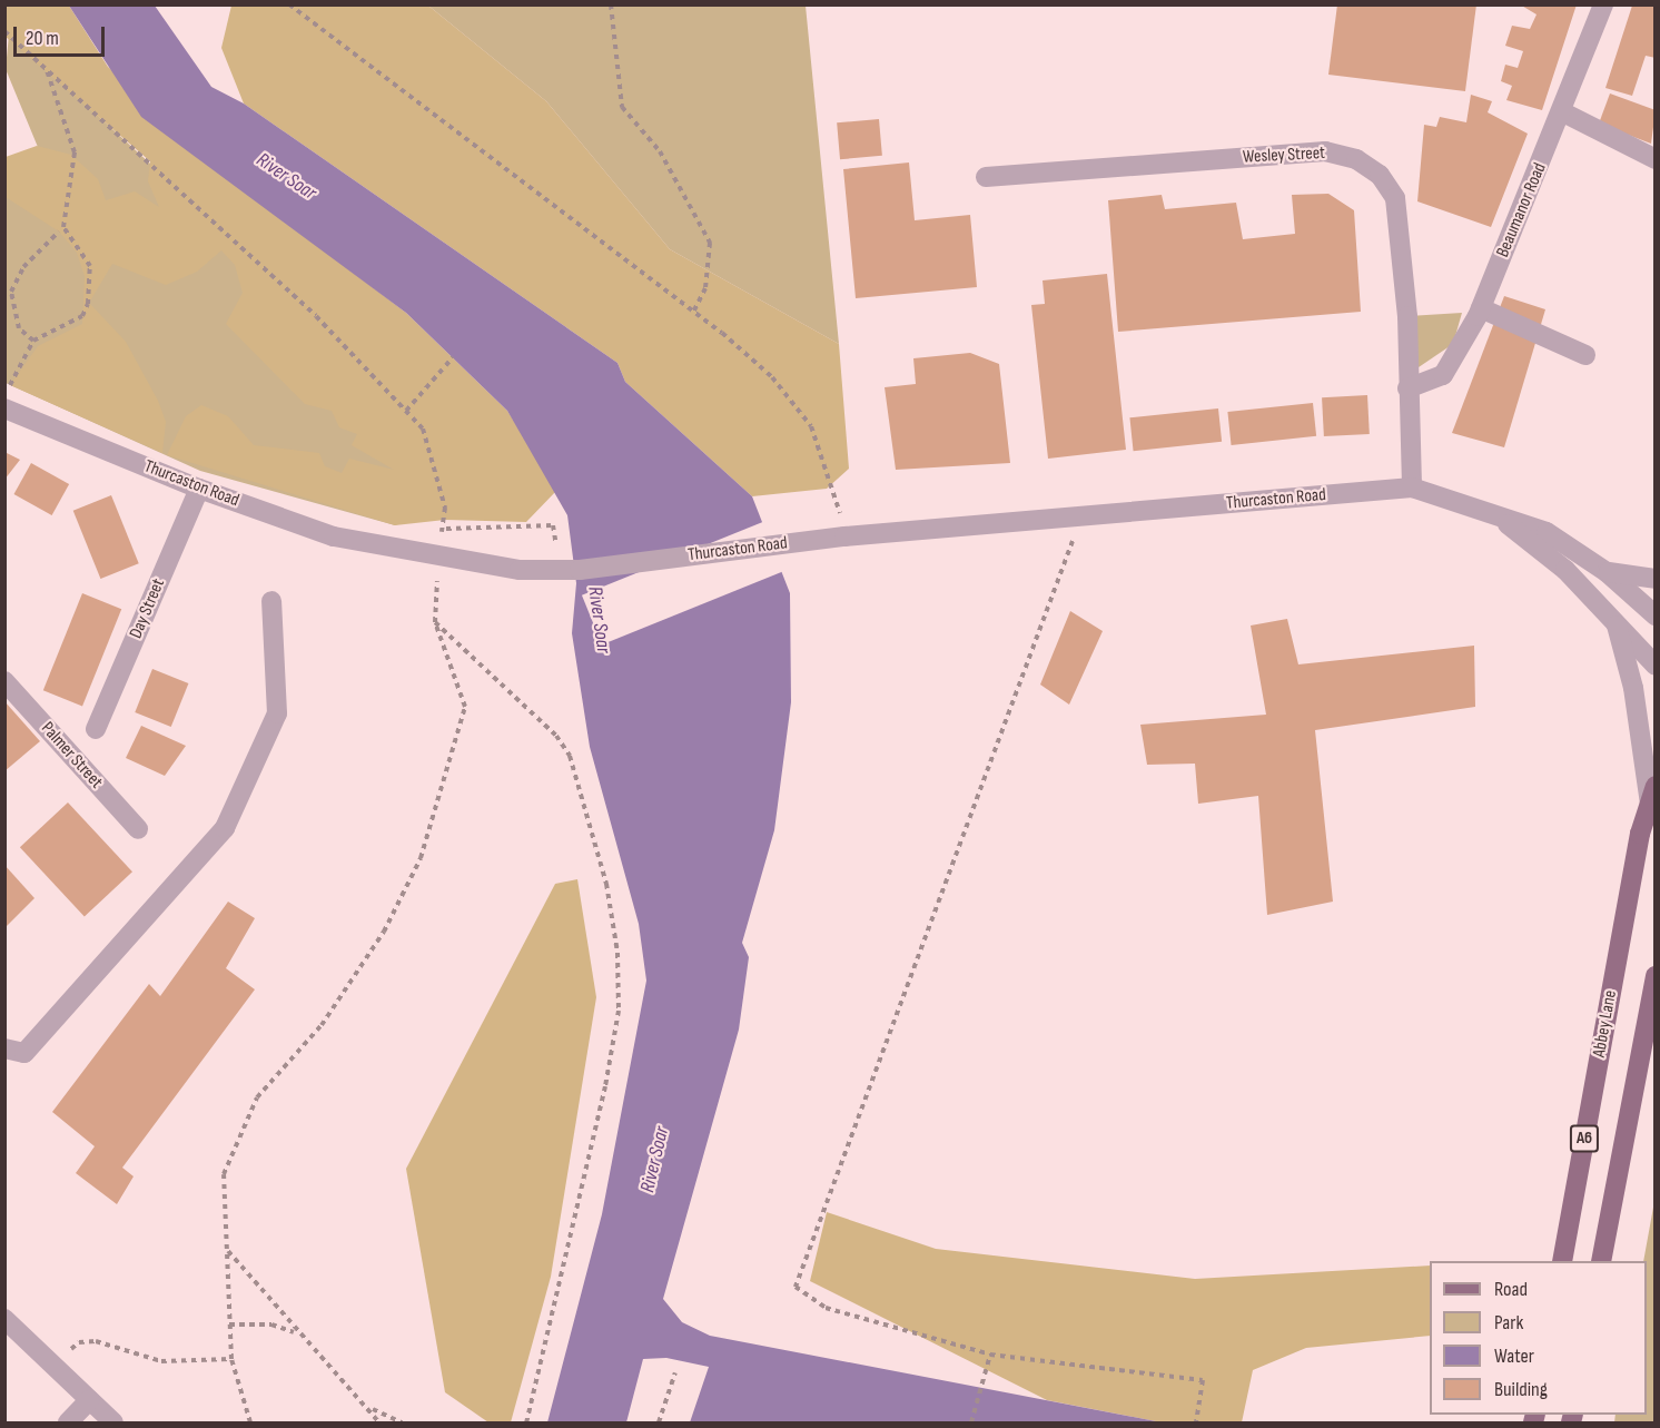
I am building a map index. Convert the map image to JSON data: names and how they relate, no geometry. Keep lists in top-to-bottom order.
{
  "streets": {
    "main road": ["Abbey Lane", "A6"],
    "street": [
      "Wesley Street",
      "Beaumanor Road",
      "Thurcaston Road",
      "Day Street",
      "Palmer Street"
    ]
  },
  "crossings": [
    ["Wesley Street", "Beaumanor Road"],
    ["Wesley Street", "Thurcaston Road"],
    ["Thurcaston Road", "Day Street"],
    ["Thurcaston Road", "Abbey Lane"]
  ],
  "water": ["River Soar"],
  "legend": [
    "Road",
    "Park",
    "Water",
    "Building"
  ],
  "scale_bar": "20 m"
}
